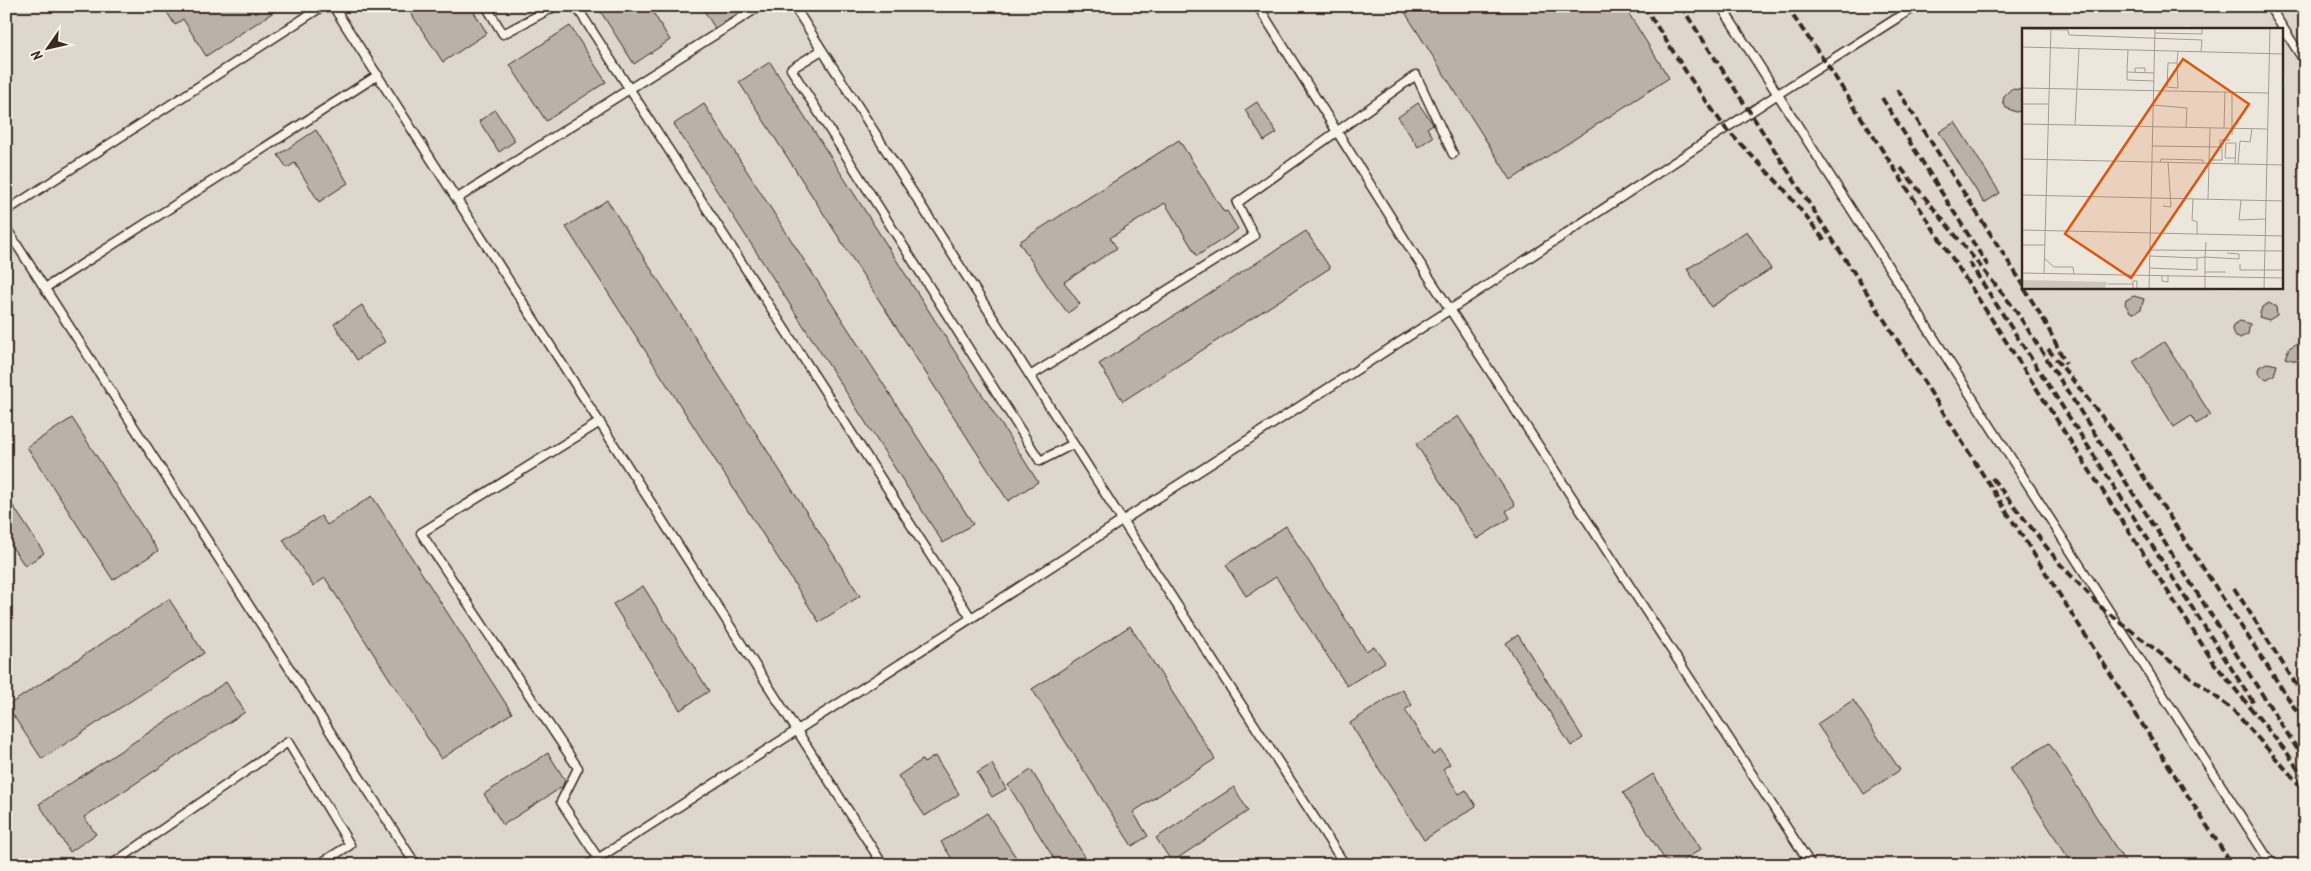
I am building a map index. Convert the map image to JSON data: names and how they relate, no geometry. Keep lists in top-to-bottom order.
{
  "north": "bottom left"
}
